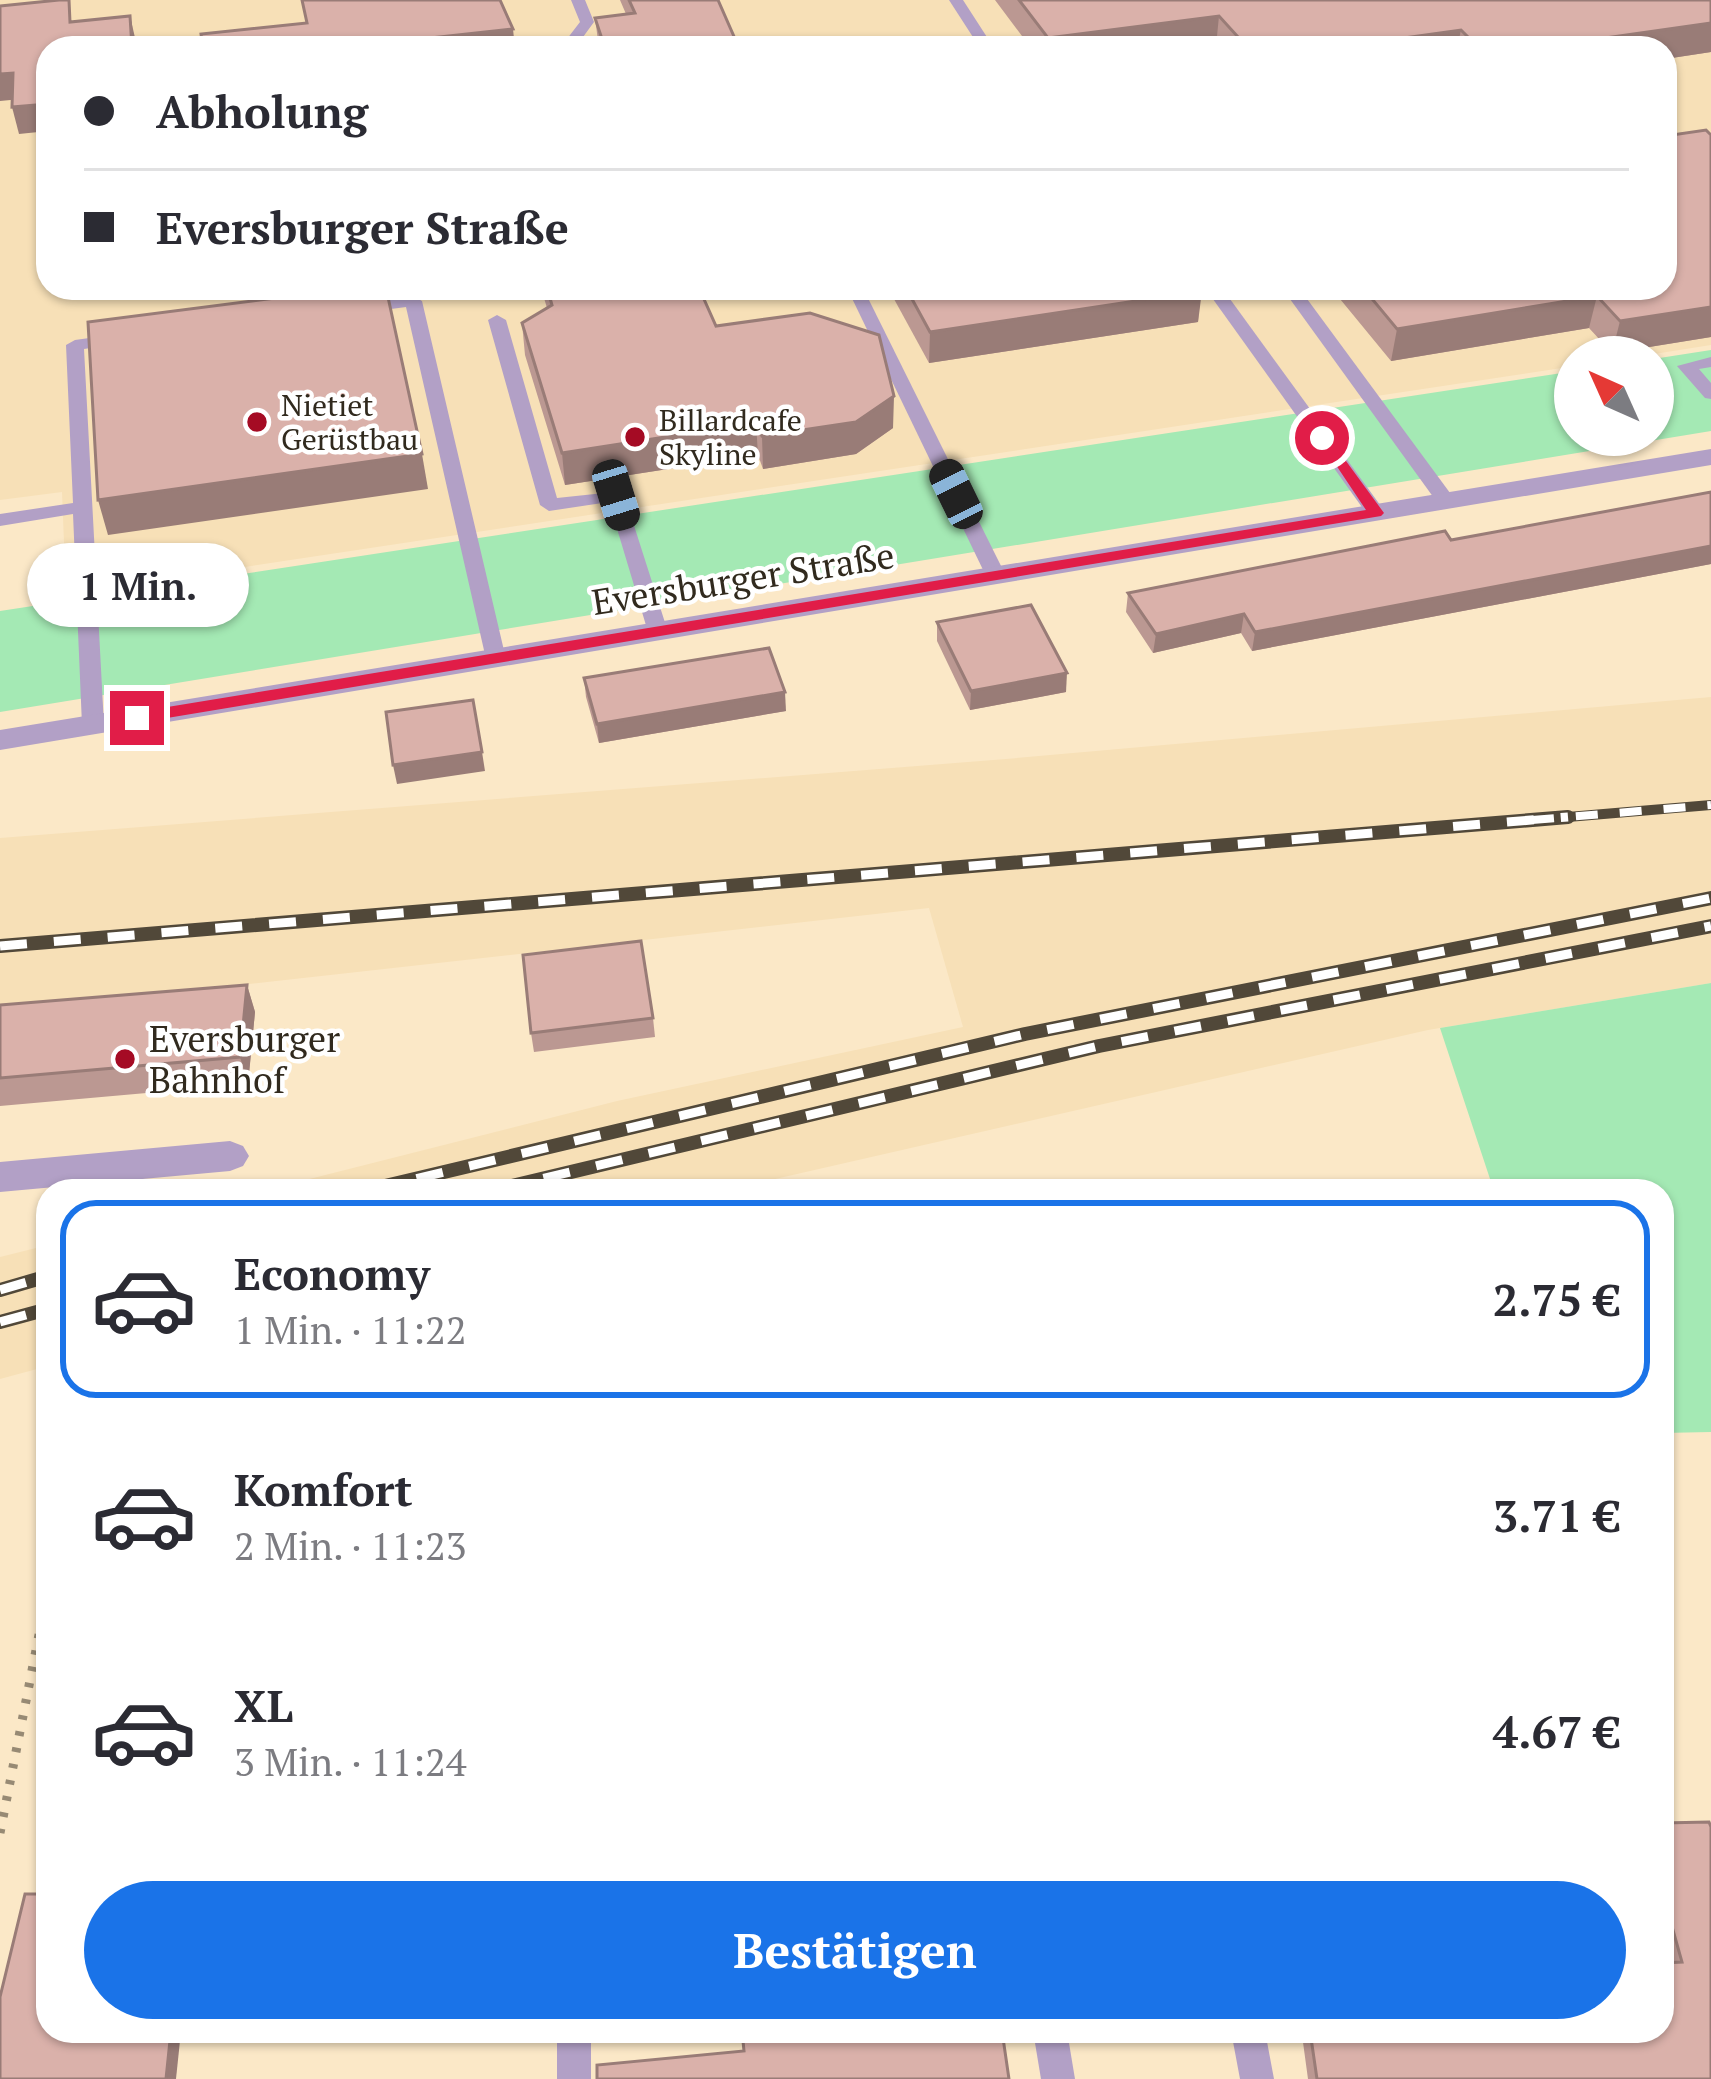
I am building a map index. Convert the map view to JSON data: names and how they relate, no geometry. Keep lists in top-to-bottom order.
{
  "streets": {
    "street": ["Eversburger Straße"]
  },
  "places": ["Nietiet Gerüstbau", "Billardcafe Skyline", "Eversburger Bahnhof"],
  "north": "top left",
  "page": {
    "banner": ["Abholung", "Eversburger Straße"],
    "bubble": "1 Min.",
    "list": [
      {
        "name": "Economy",
        "note": "1 Min. · 11:22",
        "value": "2.75 €"
      },
      {
        "name": "Komfort",
        "note": "2 Min. · 11:23",
        "value": "3.71 €"
      },
      {
        "name": "XL",
        "note": "3 Min. · 11:24",
        "value": "4.67 €"
      }
    ],
    "buttons": "Bestätigen"
  }
}
